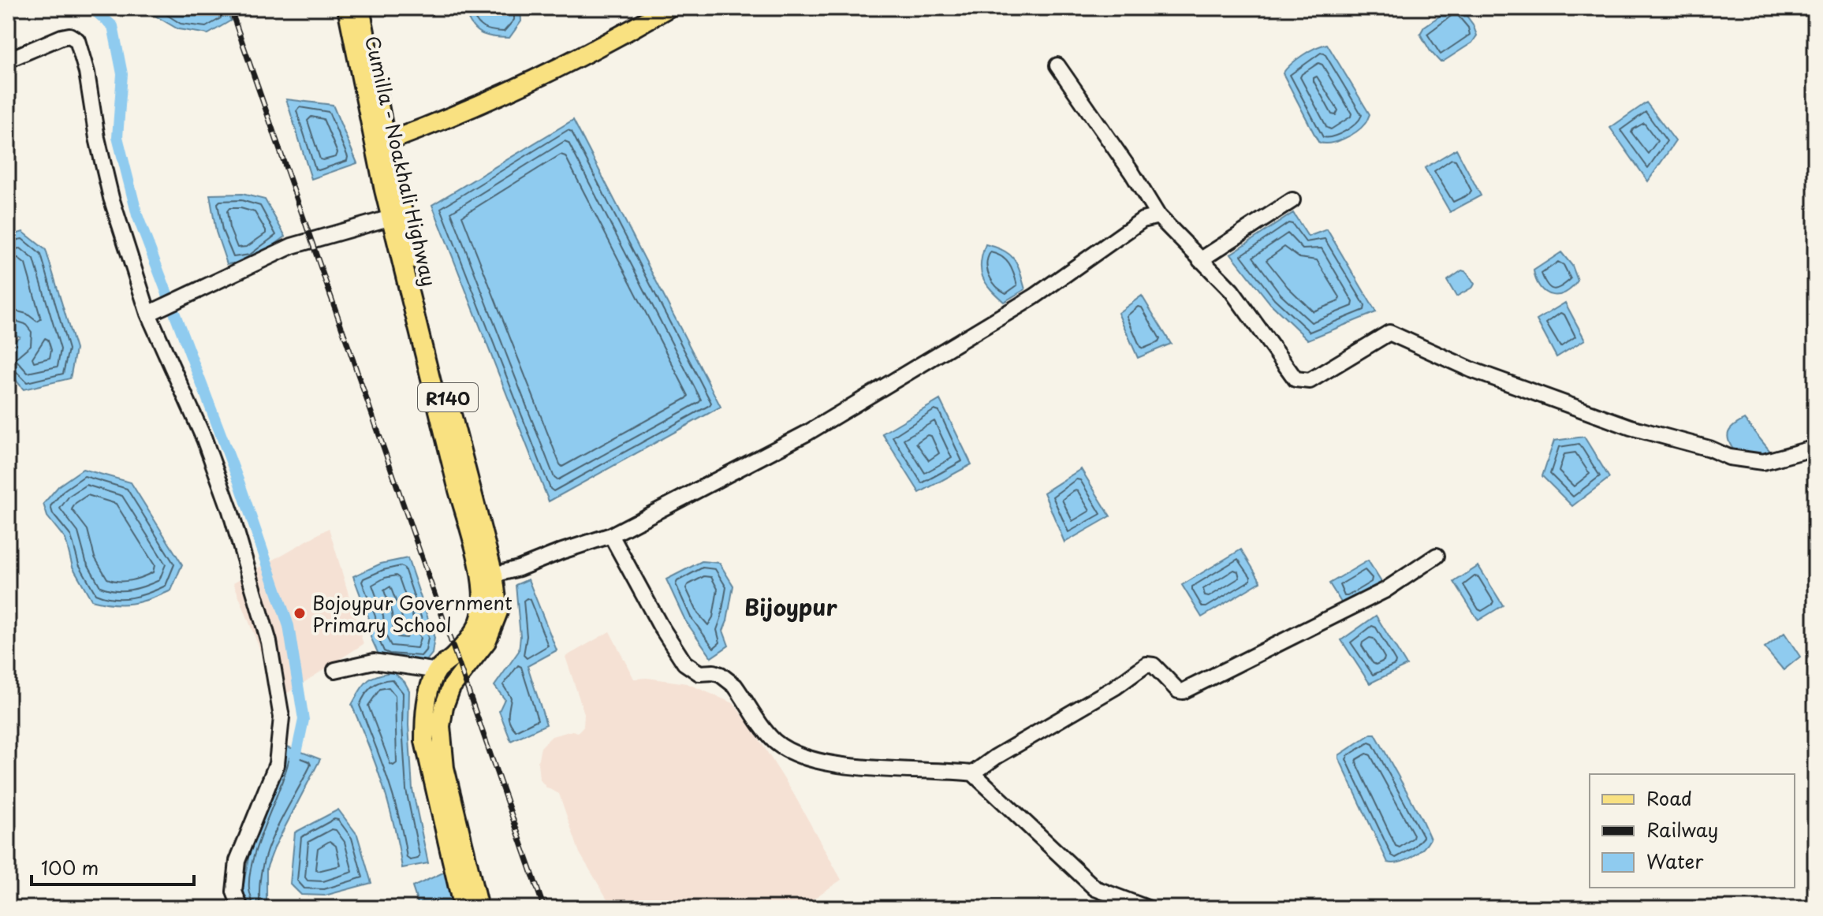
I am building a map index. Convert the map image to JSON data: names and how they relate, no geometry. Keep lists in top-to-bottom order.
{
  "streets": {
    "main road": ["Cumilla - Noakhali Highway", "R140"]
  },
  "crossings": [
    ["Cumilla - Noakhali Highway", "R140"]
  ],
  "districts": ["Bijoypur"],
  "places": ["Bojoypur Government Primary School"],
  "legend": ["Road", "Railway", "Water"],
  "scale_bar": "100 m"
}
